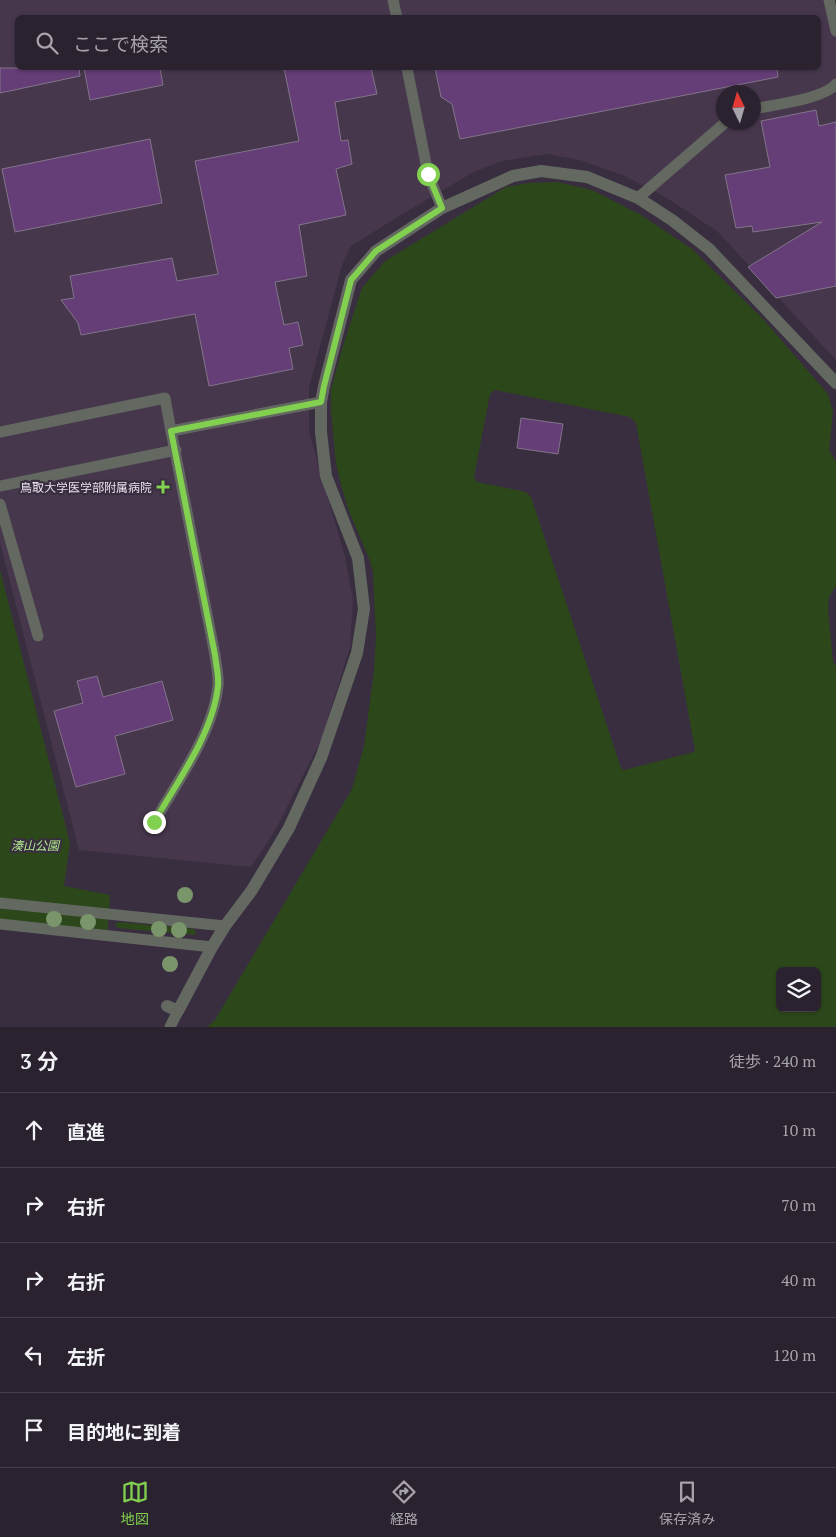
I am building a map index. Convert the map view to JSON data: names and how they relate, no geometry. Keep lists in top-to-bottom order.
{
  "parks": ["湊山公園"],
  "places": {
    "health": ["鳥取大学医学部附属病院"]
  },
  "north": "top",
  "page": {
    "search": "ここで検索",
    "heading": ["3 分", "徒歩 · 240 m"],
    "list": [
      ["直進", "10 m"],
      ["右折", "70 m"],
      ["右折", "40 m"],
      ["左折", "120 m"],
      "目的地に到着"
    ],
    "nav": ["地図", "経路", "保存済み"]
  }
}
